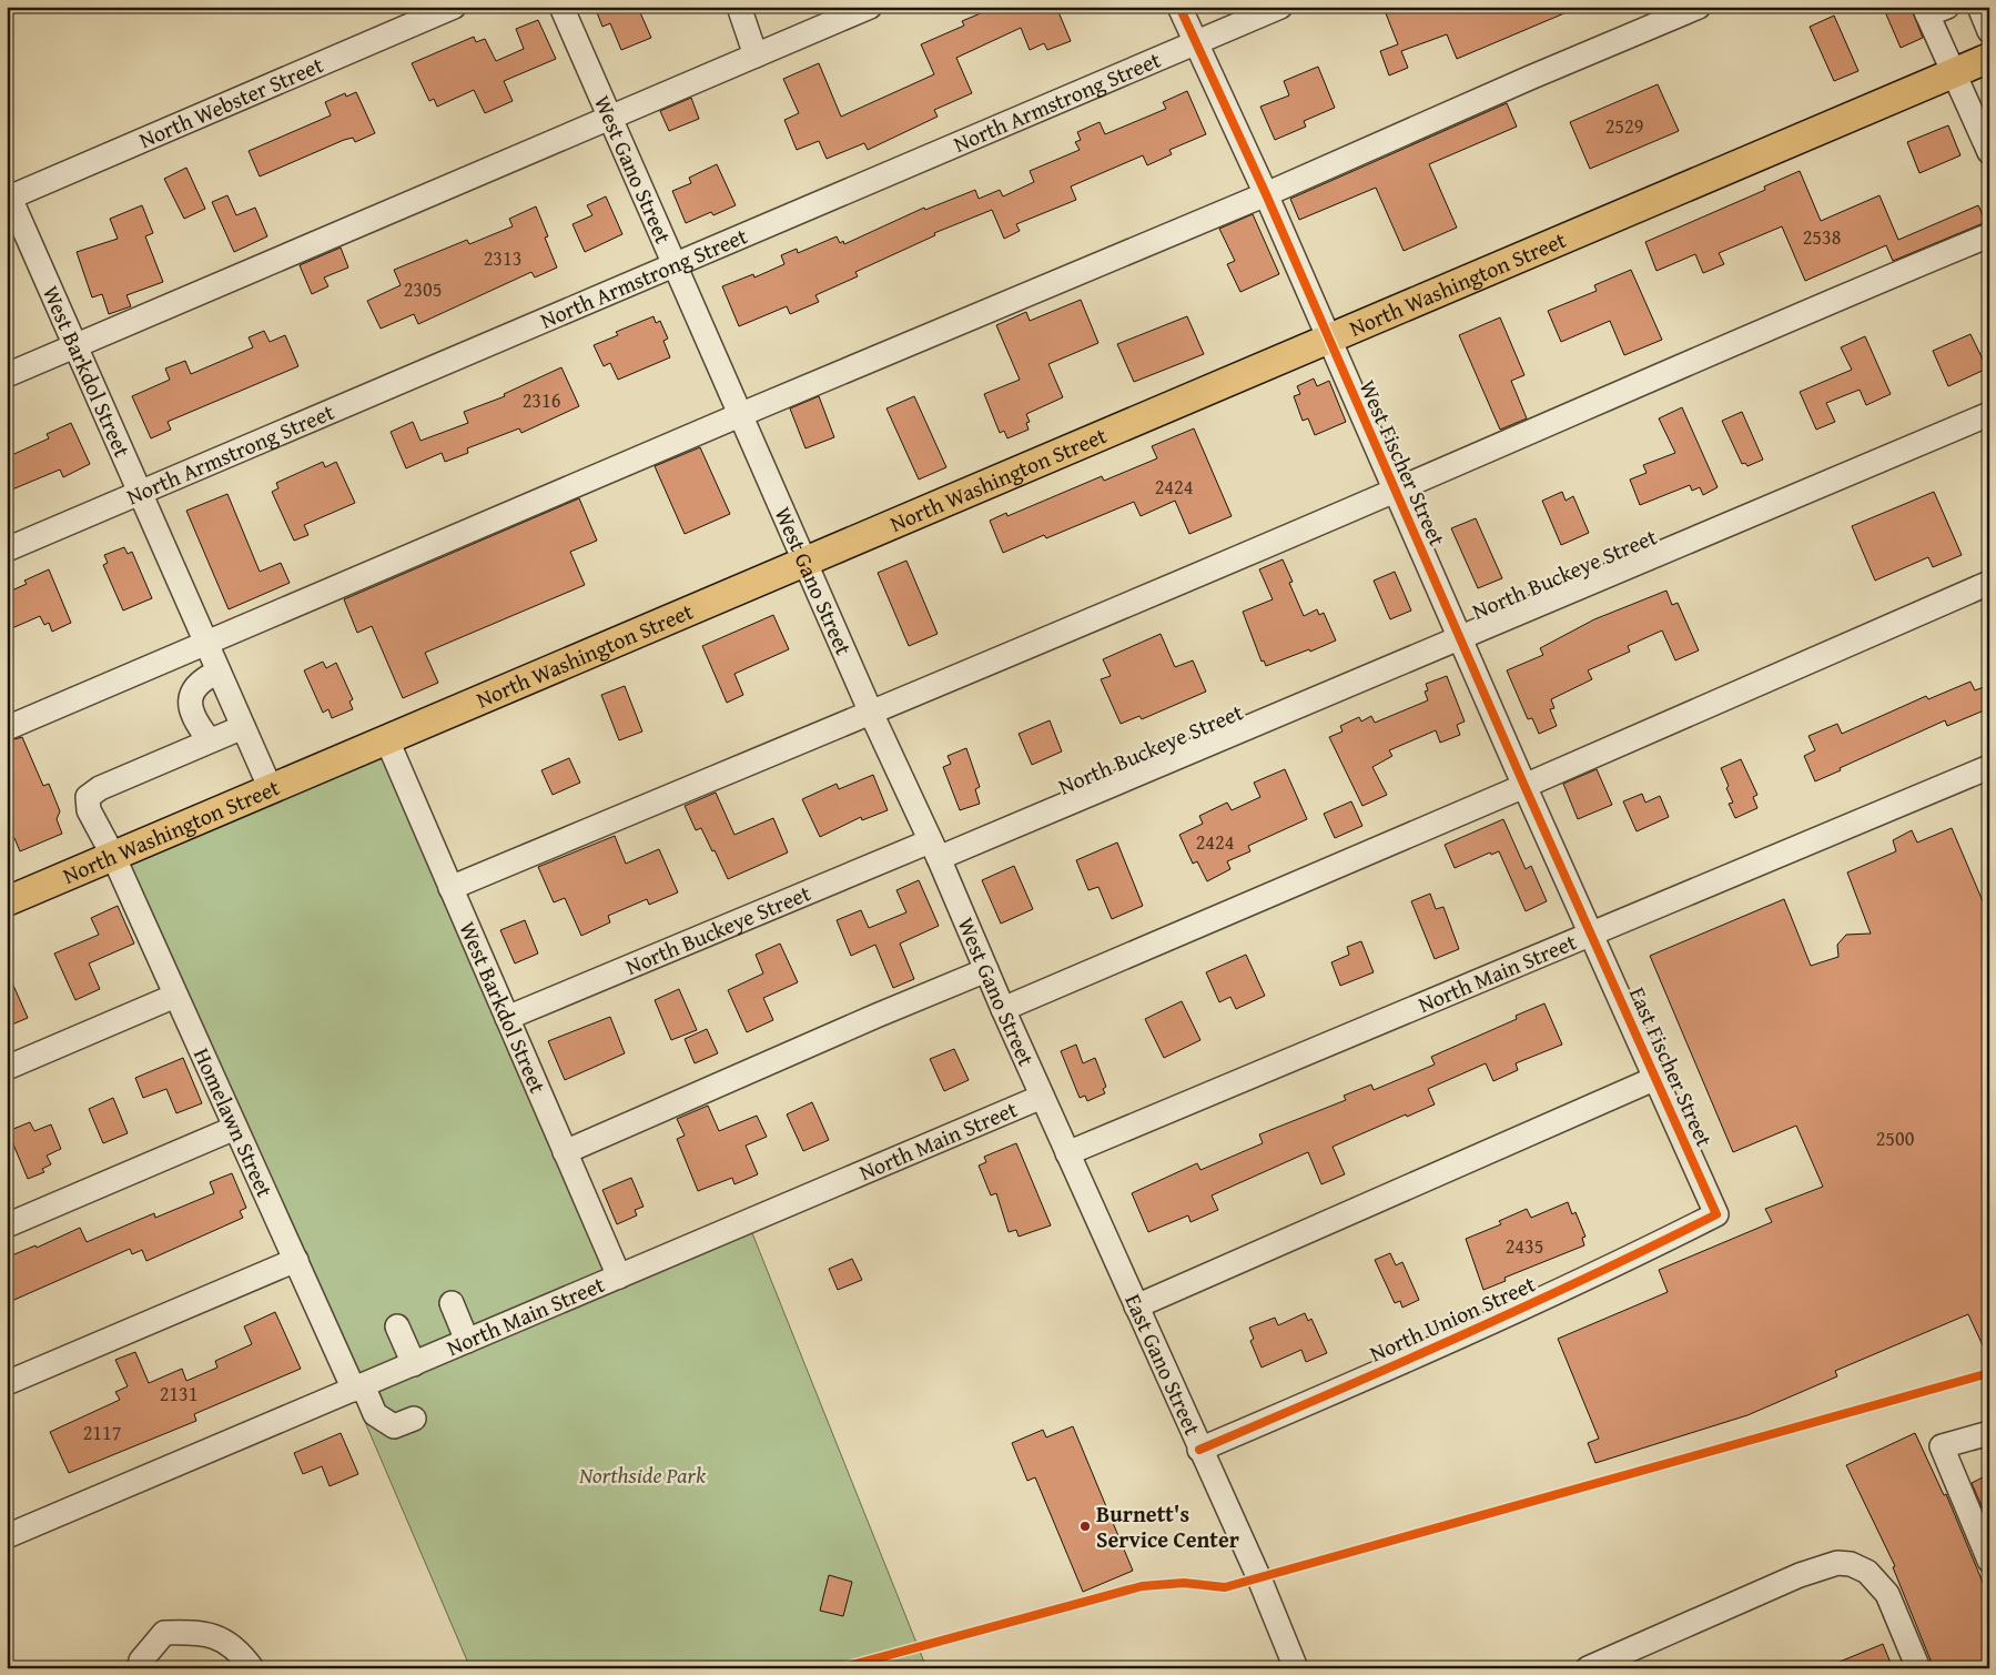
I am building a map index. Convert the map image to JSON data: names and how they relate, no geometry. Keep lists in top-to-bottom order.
{
  "streets": {
    "main road": ["North Washington Street"],
    "street": [
      "North Armstrong Street",
      "North Webster Street",
      "West Gano Street",
      "West Barkdol Street",
      "West Fischer Street",
      "North Buckeye Street",
      "North Main Street",
      "East Fischer Street",
      "Homelawn Street",
      "North Union Street",
      "East Gano Street"
    ]
  },
  "crossings": [
    ["North Armstrong Street", "West Gano Street"],
    ["North Armstrong Street", "West Barkdol Street"],
    ["North Armstrong Street", "West Fischer Street"],
    ["North Webster Street", "West Barkdol Street"],
    ["West Gano Street", "North Washington Street"],
    ["West Gano Street", "North Buckeye Street"],
    ["West Gano Street", "North Main Street"],
    ["West Gano Street", "East Gano Street"],
    ["North Washington Street", "West Barkdol Street"],
    ["North Washington Street", "West Fischer Street"],
    ["North Washington Street", "Homelawn Street"],
    ["West Barkdol Street", "North Buckeye Street"],
    ["West Barkdol Street", "North Main Street"],
    ["West Fischer Street", "North Buckeye Street"],
    ["West Fischer Street", "North Main Street"],
    ["West Fischer Street", "East Fischer Street"],
    ["North Main Street", "East Fischer Street"],
    ["North Main Street", "Homelawn Street"],
    ["North Main Street", "East Gano Street"],
    ["East Fischer Street", "North Union Street"],
    ["North Union Street", "East Gano Street"]
  ],
  "parks": ["Northside Park"],
  "places": ["Burnett's Service Center"],
  "house_numbers": [
    "2529",
    "2538",
    "2313",
    "2305",
    "2316",
    "2424",
    "2424",
    "2500",
    "2435",
    "2131",
    "2117"
  ]
}
